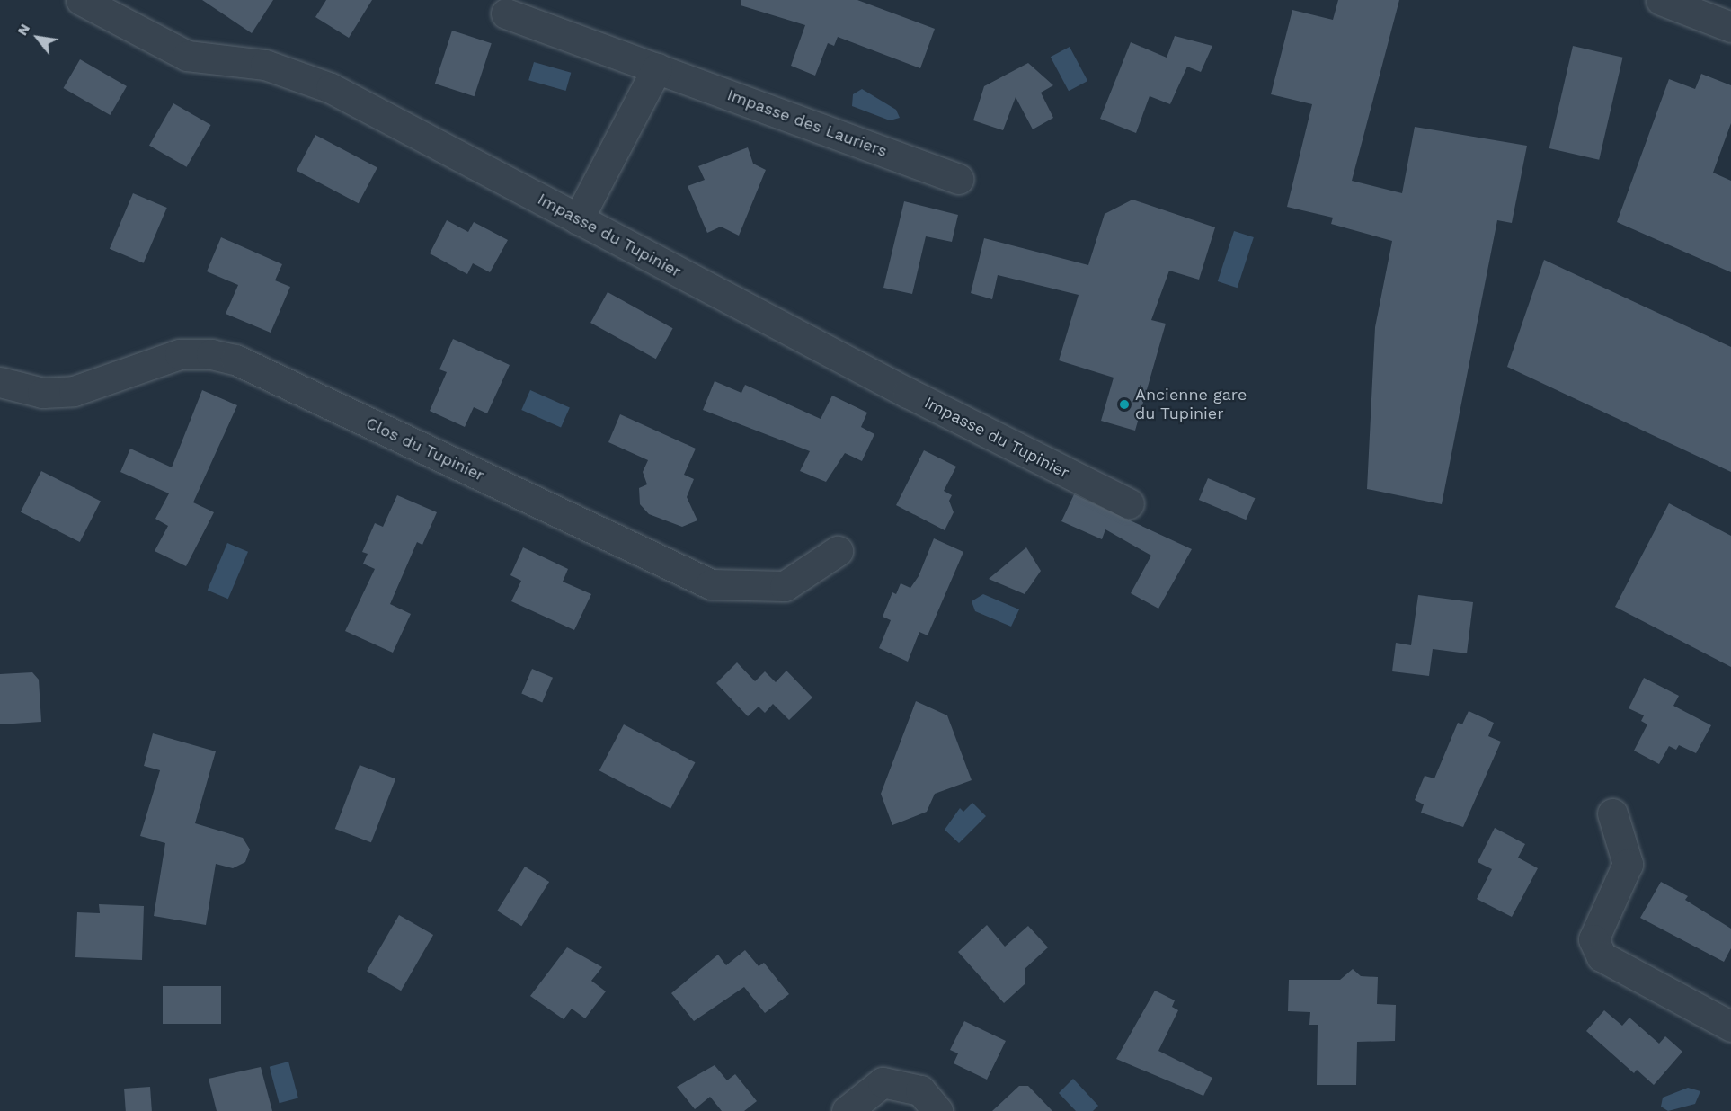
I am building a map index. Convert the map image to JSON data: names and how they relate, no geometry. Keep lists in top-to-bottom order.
{
  "streets": {
    "street": ["Impasse des Lauriers", "Impasse du Tupinier", "Clos du Tupinier"]
  },
  "places": ["Ancienne gare du Tupinier"],
  "north": "top left"
}
